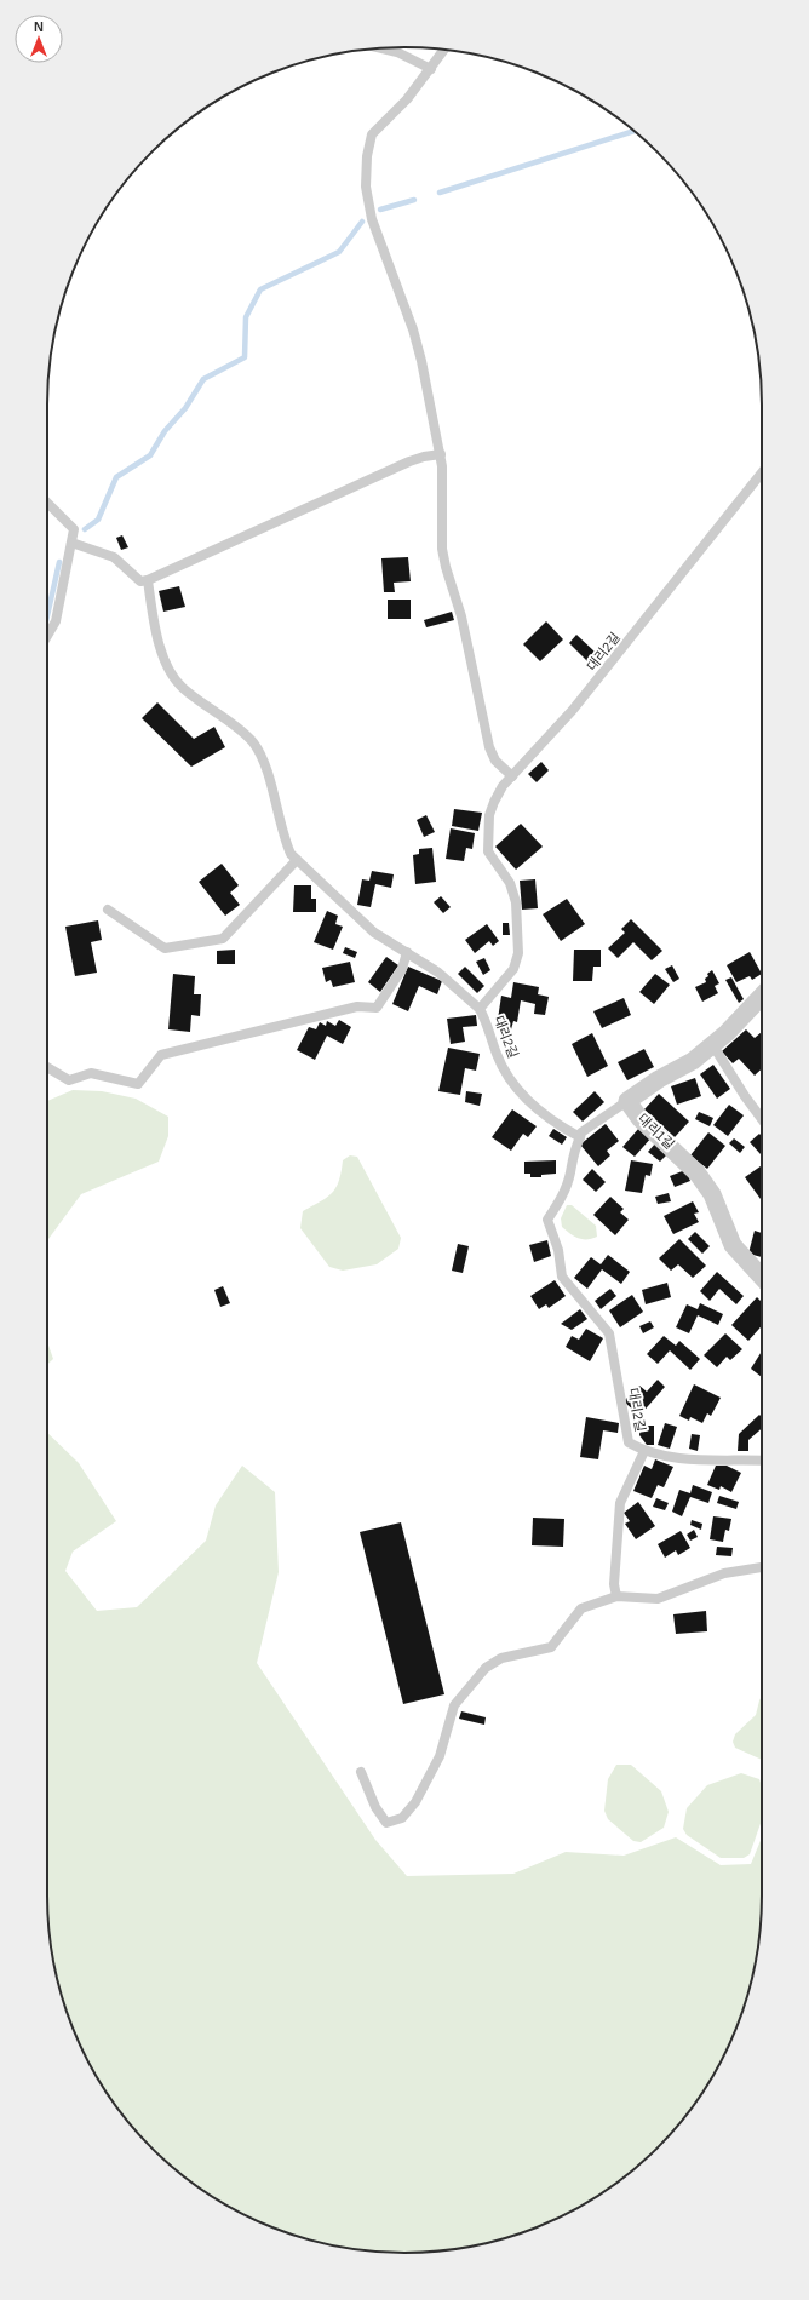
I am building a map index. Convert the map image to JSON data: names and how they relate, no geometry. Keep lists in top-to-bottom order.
{
  "streets": {
    "street": ["대리1길"],
    "lane": ["대리2길"]
  },
  "north": "top"
}
